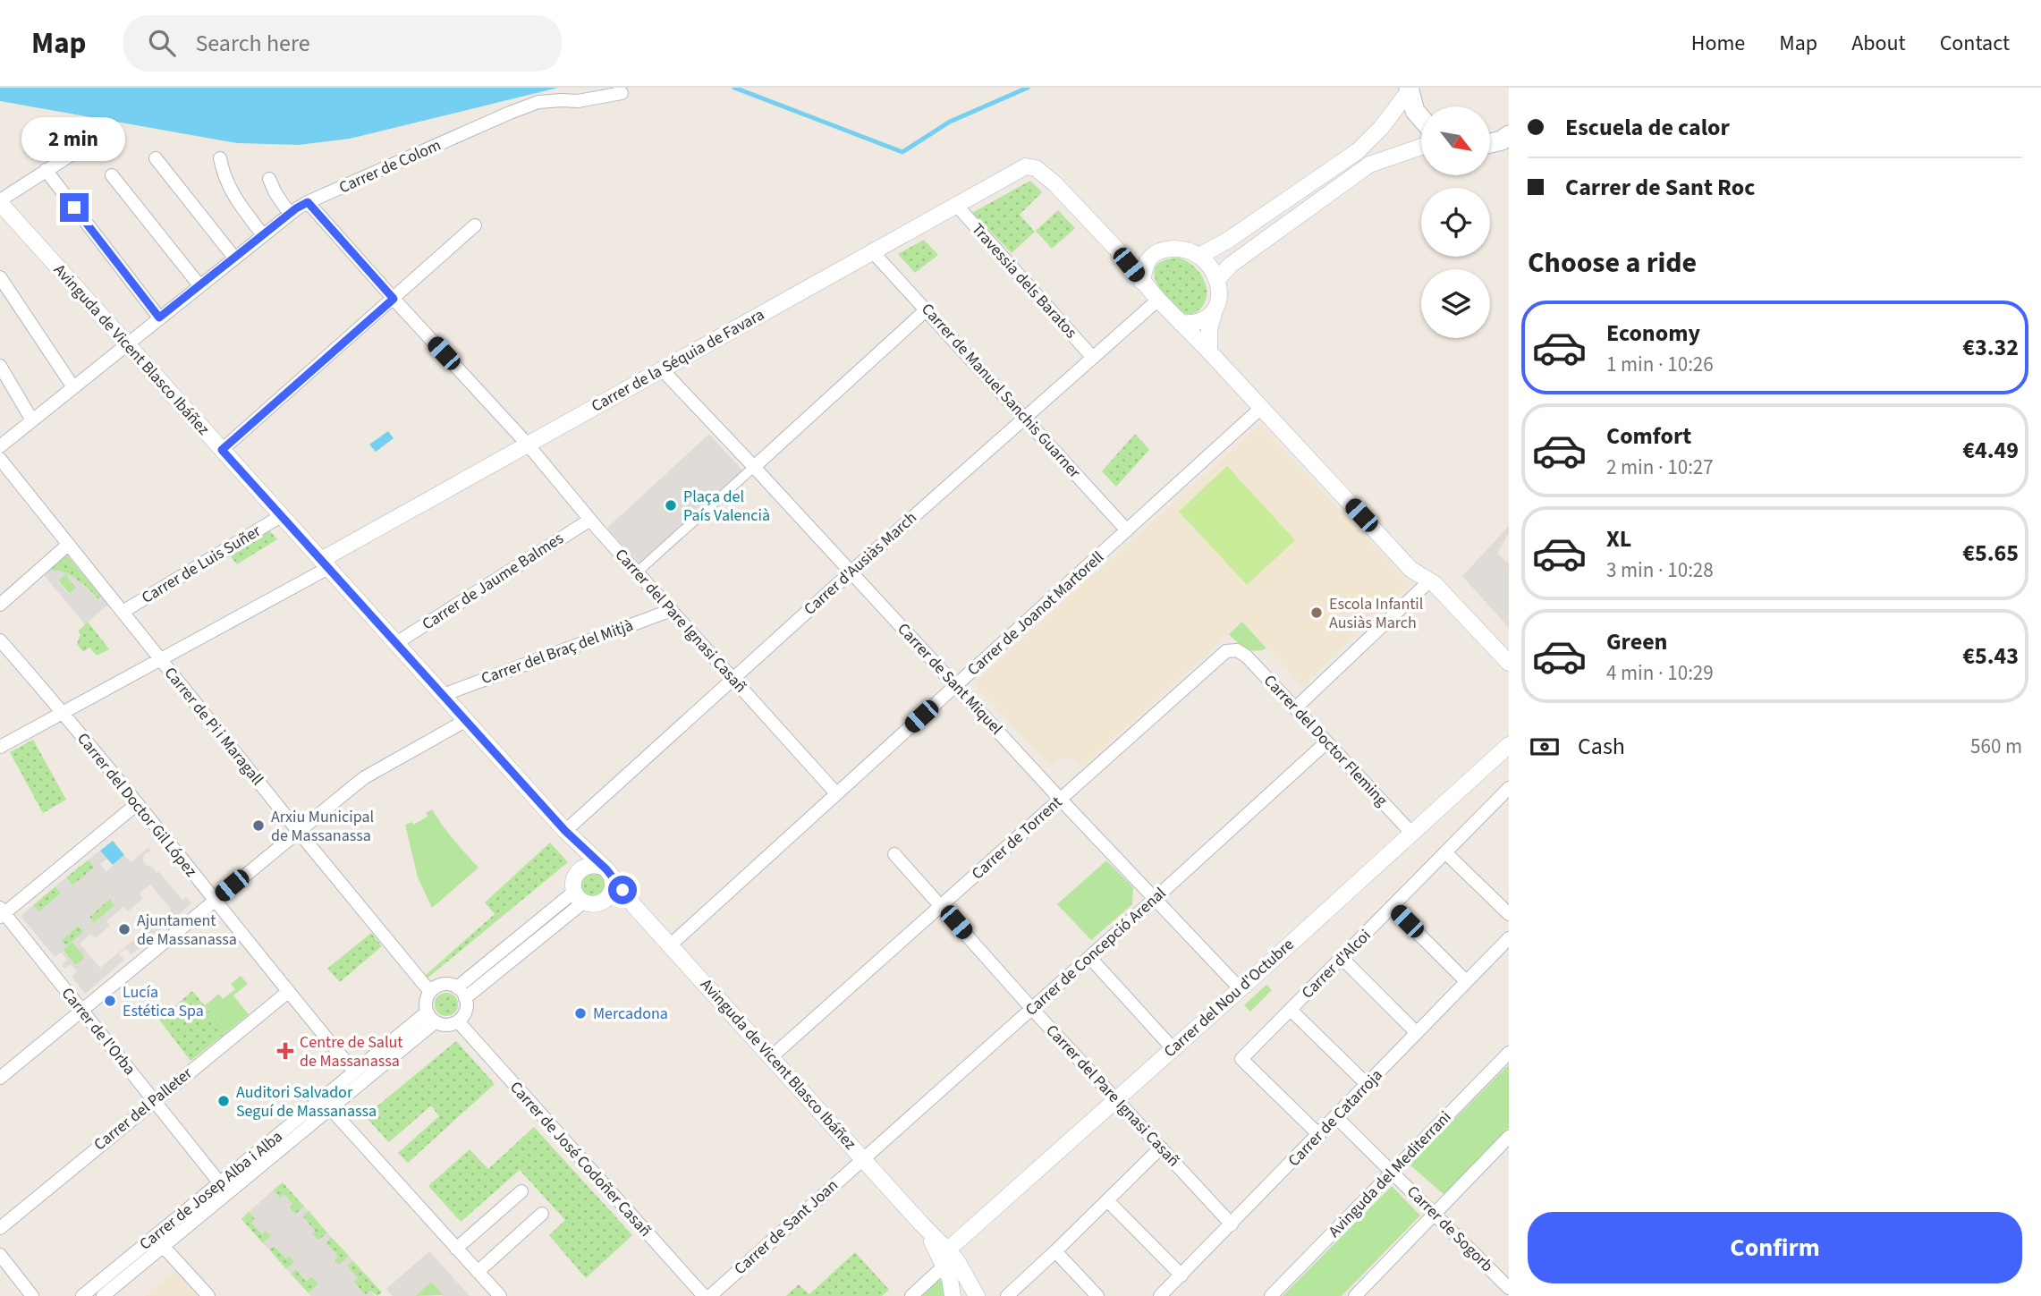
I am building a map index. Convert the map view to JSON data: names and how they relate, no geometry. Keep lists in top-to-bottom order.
{
  "streets": {
    "street": [
      "Carrer de Colom",
      "Travessia dels Baratos",
      "Avinguda de Vicent Blasco Ibáñez",
      "Carrer de la Séquia de Favara",
      "Carrer de Manuel Sanchis Guarner",
      "Carrer d'Ausiàs March",
      "Carrer de Luis Suñer",
      "Carrer de Jaume Balmes",
      "Carrer de Joanot Martorell",
      "Carrer del Pare Ignasi Casañ",
      "Carrer del Braç del Mitjà",
      "Carrer de Sant Miquel",
      "Carrer de Pi i Maragall",
      "Carrer del Doctor Fleming",
      "Carrer del Doctor Gil López",
      "Carrer de Torrent",
      "Carrer de Concepció Arenal",
      "Carrer d'Alcoi",
      "Carrer del Nou d'Octubre",
      "Carrer de l'Orba",
      "Carrer del Palleter",
      "Carrer de Catarroja",
      "Carrer de José Codoñer Casañ",
      "Avinguda del Mediterrani",
      "Carrer de Josep Alba i Alba",
      "Carrer de Sant Joan",
      "Carrer de Sogorb"
    ]
  },
  "crossings": [
    ["Carrer de Colom", "Avinguda de Vicent Blasco Ibáñez"],
    ["Carrer de Colom", "Carrer del Pare Ignasi Casañ"],
    ["Travessia dels Baratos", "Carrer de la Séquia de Favara"],
    ["Travessia dels Baratos", "Carrer d'Ausiàs March"],
    ["Avinguda de Vicent Blasco Ibáñez", "Carrer de la Séquia de Favara"],
    ["Avinguda de Vicent Blasco Ibáñez", "Carrer d'Ausiàs March"],
    ["Avinguda de Vicent Blasco Ibáñez", "Carrer de Luis Suñer"],
    ["Avinguda de Vicent Blasco Ibáñez", "Carrer de Jaume Balmes"],
    ["Avinguda de Vicent Blasco Ibáñez", "Carrer de Joanot Martorell"],
    ["Avinguda de Vicent Blasco Ibáñez", "Carrer del Braç del Mitjà"],
    ["Avinguda de Vicent Blasco Ibáñez", "Carrer de Torrent"],
    ["Avinguda de Vicent Blasco Ibáñez", "Carrer de Concepció Arenal"],
    ["Avinguda de Vicent Blasco Ibáñez", "Carrer del Nou d'Octubre"],
    ["Avinguda de Vicent Blasco Ibáñez", "Carrer de Sant Joan"],
    ["Carrer de la Séquia de Favara", "Carrer de Manuel Sanchis Guarner"],
    ["Carrer de la Séquia de Favara", "Carrer del Pare Ignasi Casañ"],
    ["Carrer de la Séquia de Favara", "Carrer de Sant Miquel"],
    ["Carrer de Manuel Sanchis Guarner", "Carrer d'Ausiàs March"],
    ["Carrer de Manuel Sanchis Guarner", "Carrer de Joanot Martorell"],
    ["Carrer d'Ausiàs March", "Carrer del Pare Ignasi Casañ"],
    ["Carrer d'Ausiàs March", "Carrer de Sant Miquel"],
    ["Carrer de Luis Suñer", "Carrer de Pi i Maragall"],
    ["Carrer de Jaume Balmes", "Carrer del Pare Ignasi Casañ"],
    ["Carrer de Joanot Martorell", "Carrer del Pare Ignasi Casañ"],
    ["Carrer de Joanot Martorell", "Carrer de Sant Miquel"],
    ["Carrer del Pare Ignasi Casañ", "Carrer del Braç del Mitjà"],
    ["Carrer del Pare Ignasi Casañ", "Carrer de Torrent"],
    ["Carrer del Pare Ignasi Casañ", "Carrer de Concepció Arenal"],
    ["Carrer del Pare Ignasi Casañ", "Carrer del Nou d'Octubre"],
    ["Carrer del Pare Ignasi Casañ", "Carrer de Catarroja"],
    ["Carrer de Sant Miquel", "Carrer de Torrent"],
    ["Carrer de Sant Miquel", "Carrer de Concepció Arenal"],
    ["Carrer de Sant Miquel", "Carrer del Nou d'Octubre"],
    ["Carrer de Pi i Maragall", "Carrer de José Codoñer Casañ"],
    ["Carrer de Pi i Maragall", "Carrer de Josep Alba i Alba"],
    ["Carrer del Doctor Fleming", "Carrer de Torrent"],
    ["Carrer del Doctor Fleming", "Carrer de Concepció Arenal"],
    ["Carrer del Doctor Fleming", "Carrer del Nou d'Octubre"],
    ["Carrer del Doctor Gil López", "Carrer del Palleter"],
    ["Carrer del Doctor Gil López", "Carrer de Josep Alba i Alba"],
    ["Carrer de Concepció Arenal", "Carrer de Sant Joan"],
    ["Carrer d'Alcoi", "Carrer de Catarroja"],
    ["Carrer de l'Orba", "Carrer del Palleter"],
    ["Carrer de l'Orba", "Carrer de Josep Alba i Alba"],
    ["Carrer de Catarroja", "Carrer de Sogorb"],
    ["Carrer de José Codoñer Casañ", "Carrer de Josep Alba i Alba"],
    ["Avinguda del Mediterrani", "Carrer de Sogorb"]
  ],
  "places": {
    "other": [
      "Plaça del País Valencià",
      "Escola Infantil Ausiàs March",
      "Arxiu Municipal de Massanassa",
      "Ajuntament de Massanassa",
      "Lucía Estética Spa",
      "Mercadona",
      "Auditori Salvador Seguí de Massanassa"
    ],
    "health": ["Centre de Salut de Massanassa"]
  },
  "north": "bottom right",
  "page": {
    "header": "Map",
    "search": "Search here",
    "nav": [
      "Home",
      "Map",
      "About",
      "Contact"
    ],
    "banner": ["Escuela de calor", "Carrer de Sant Roc"],
    "bubble": "2 min",
    "heading": "Choose a ride",
    "list": [
      {
        "name": "Economy",
        "note": "1 min · 10:26",
        "value": "€3.32"
      },
      {
        "name": "Comfort",
        "note": "2 min · 10:27",
        "value": "€4.49"
      },
      {
        "name": "XL",
        "note": "3 min · 10:28",
        "value": "€5.65"
      },
      {
        "name": "Green",
        "note": "4 min · 10:29",
        "value": "€5.43"
      }
    ],
    "pay": ["Cash", "560 m"],
    "buttons": "Confirm"
  }
}
